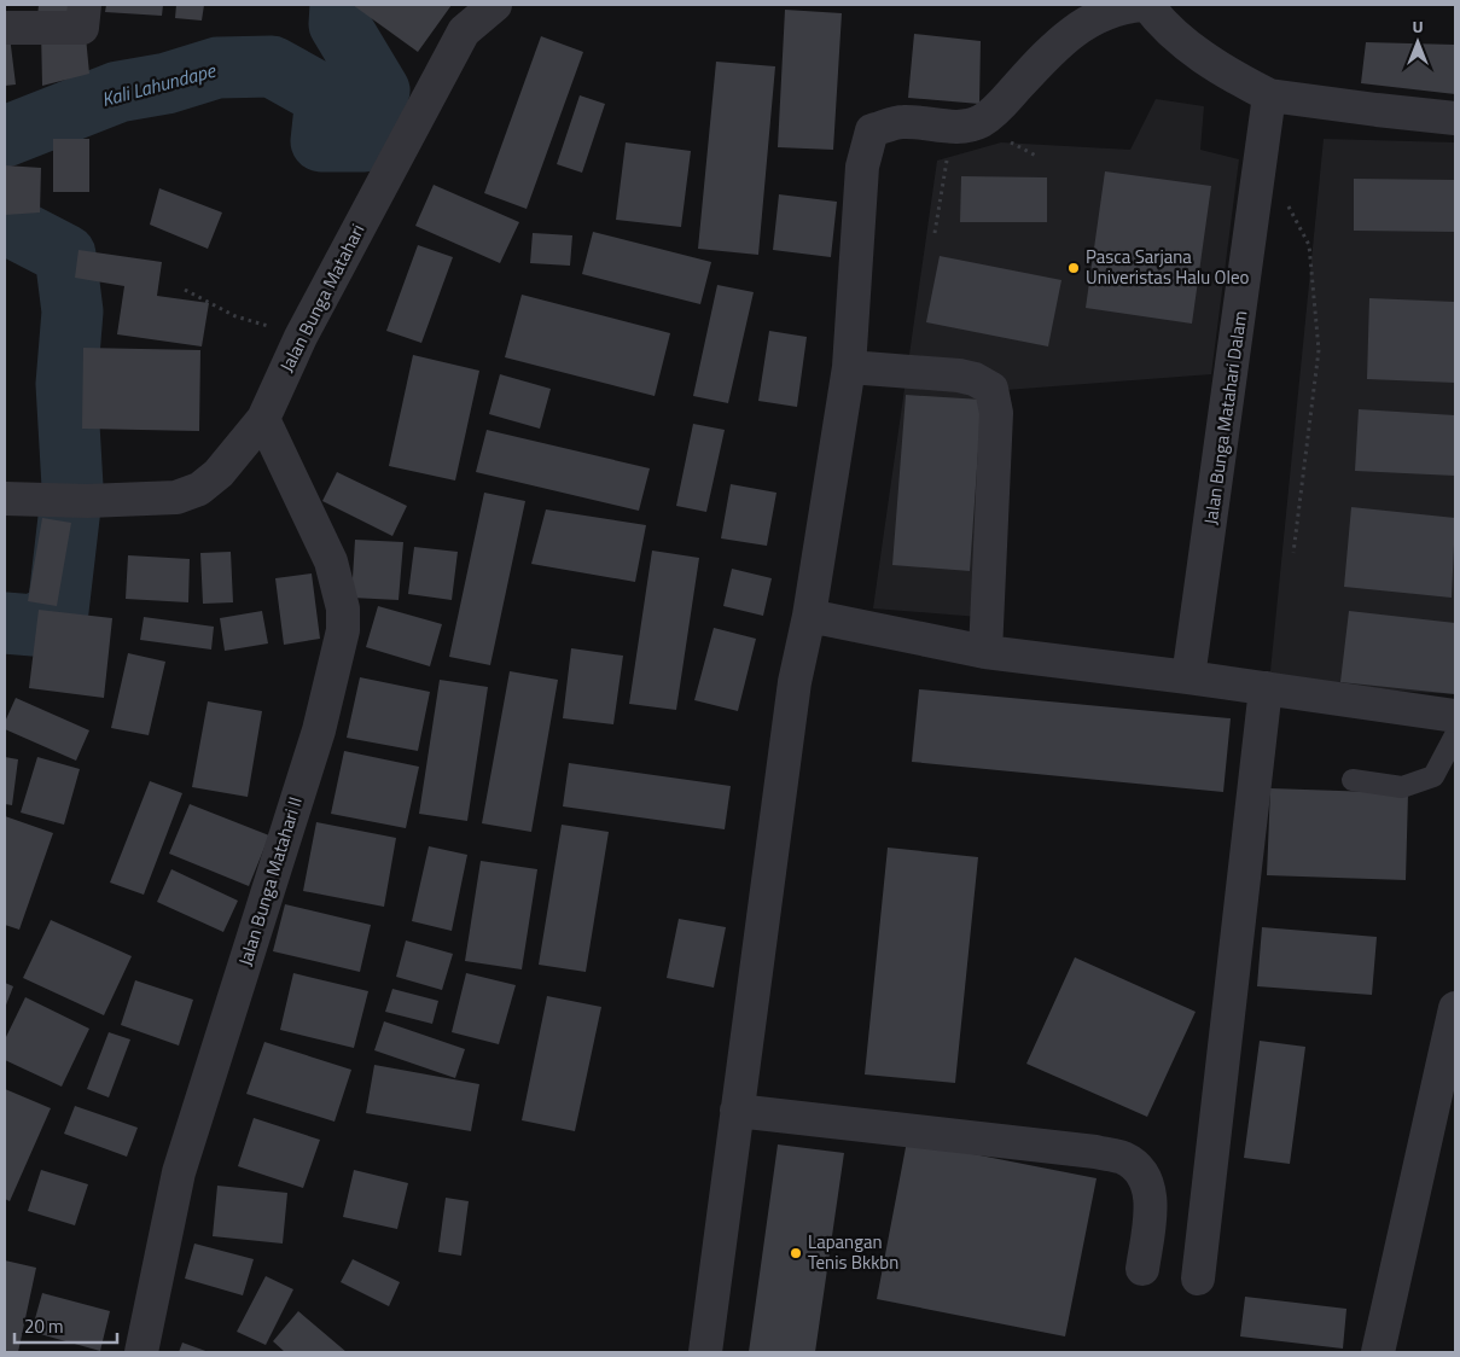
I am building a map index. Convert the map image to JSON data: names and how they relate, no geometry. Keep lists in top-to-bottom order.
{
  "streets": {
    "street": ["Jalan Bunga Matahari", "Jalan Bunga Matahari Dalam", "Jalan Bunga Matahari II"]
  },
  "crossings": [
    ["Jalan Bunga Matahari", "Jalan Bunga Matahari II"]
  ],
  "water": ["Kali Lahundape"],
  "places": ["Pasca Sarjana Univeristas Halu Oleo", "Lapangan Tenis Bkkbn"],
  "scale_bar": "20 m",
  "north": "top"
}
